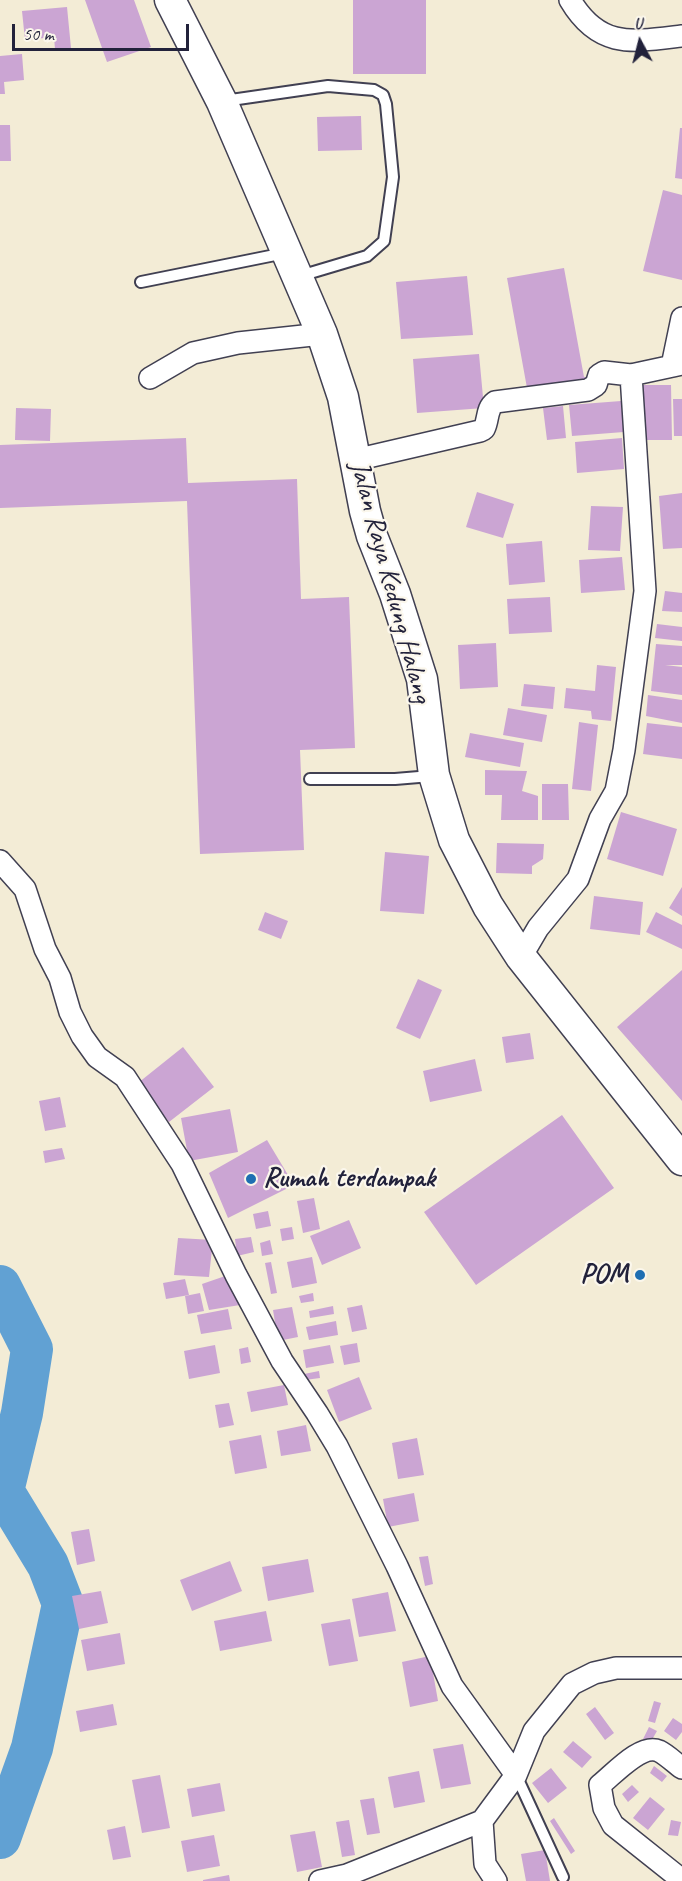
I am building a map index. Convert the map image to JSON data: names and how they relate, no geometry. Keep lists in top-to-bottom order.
{
  "streets": {
    "main road": ["Jalan Raya Kedung Halang"]
  },
  "places": ["Rumah terdampak", "POM"],
  "scale_bar": "50 m",
  "north": "top"
}
